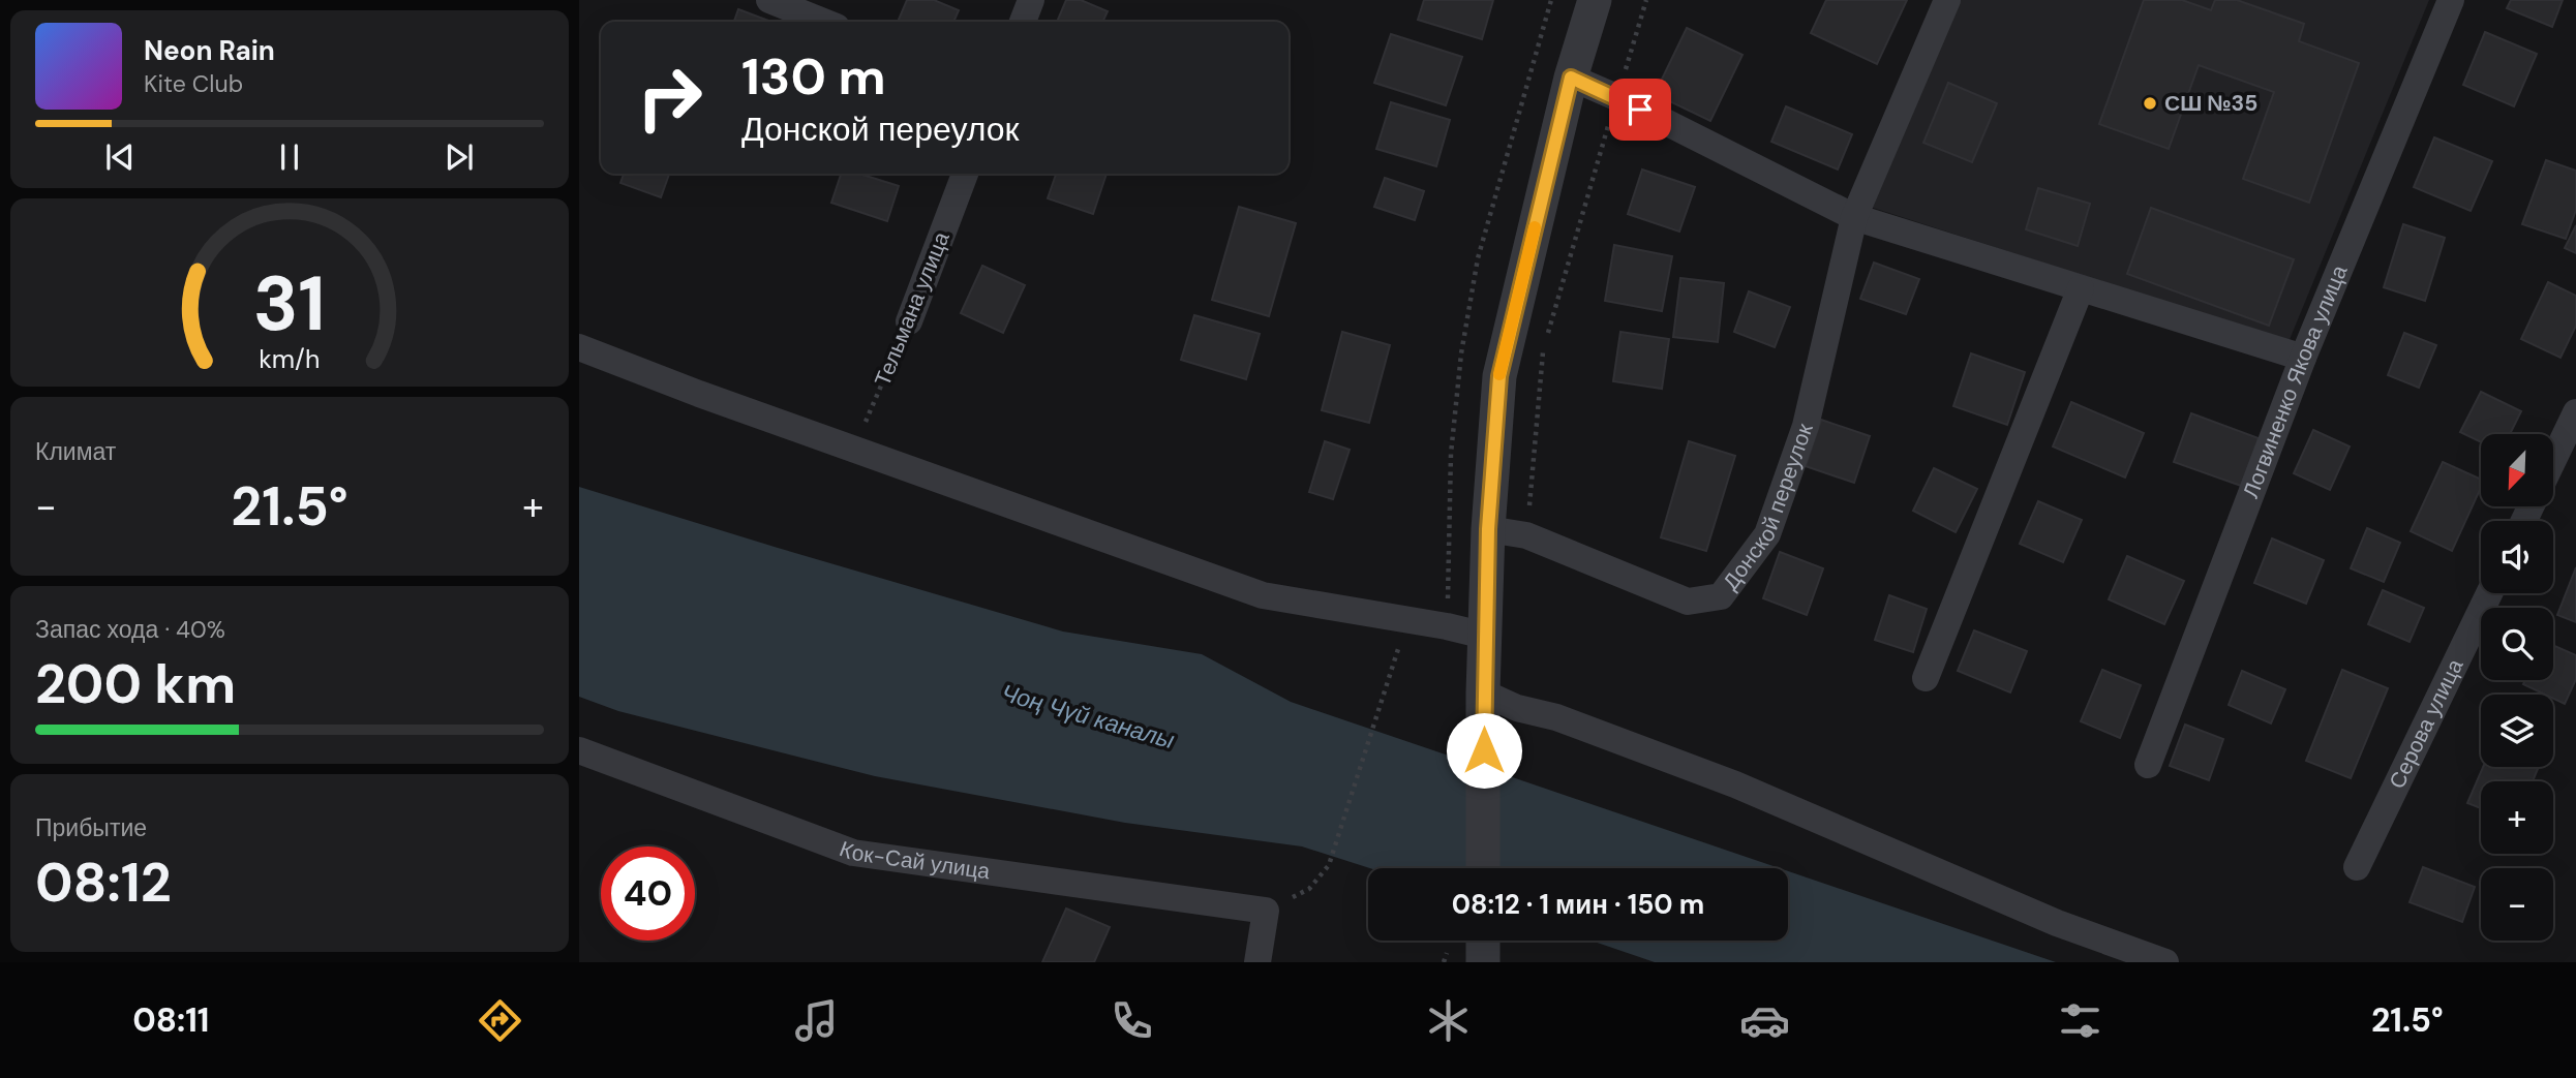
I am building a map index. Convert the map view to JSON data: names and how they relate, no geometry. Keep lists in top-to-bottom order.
{
  "streets": {
    "street": [
      "Тельмана улица",
      "Логвиненко Якова улица",
      "Донской переулок",
      "Серова улица",
      "Кок-Сай улица"
    ]
  },
  "water": ["Чоң Чүй каналы"],
  "places": ["СШ №35"],
  "north": "bottom left",
  "page": {
    "turn": ["130 m", "Донской переулок"],
    "song": ["Neon Rain", "Kite Club"],
    "tile": [
      "Климат",
      ["Запас хода · 40%", "200 km"],
      ["Прибытие", "08:12"]
    ],
    "map_buttons": ["+", "−"],
    "heat": ["−", "21.5°", "+"],
    "limit": "40",
    "trip": "08:12 · 1 мин · 150 m",
    "tabs": ["08:11", "21.5°"],
    "gauge": ["31", "km/h"]
  }
}
